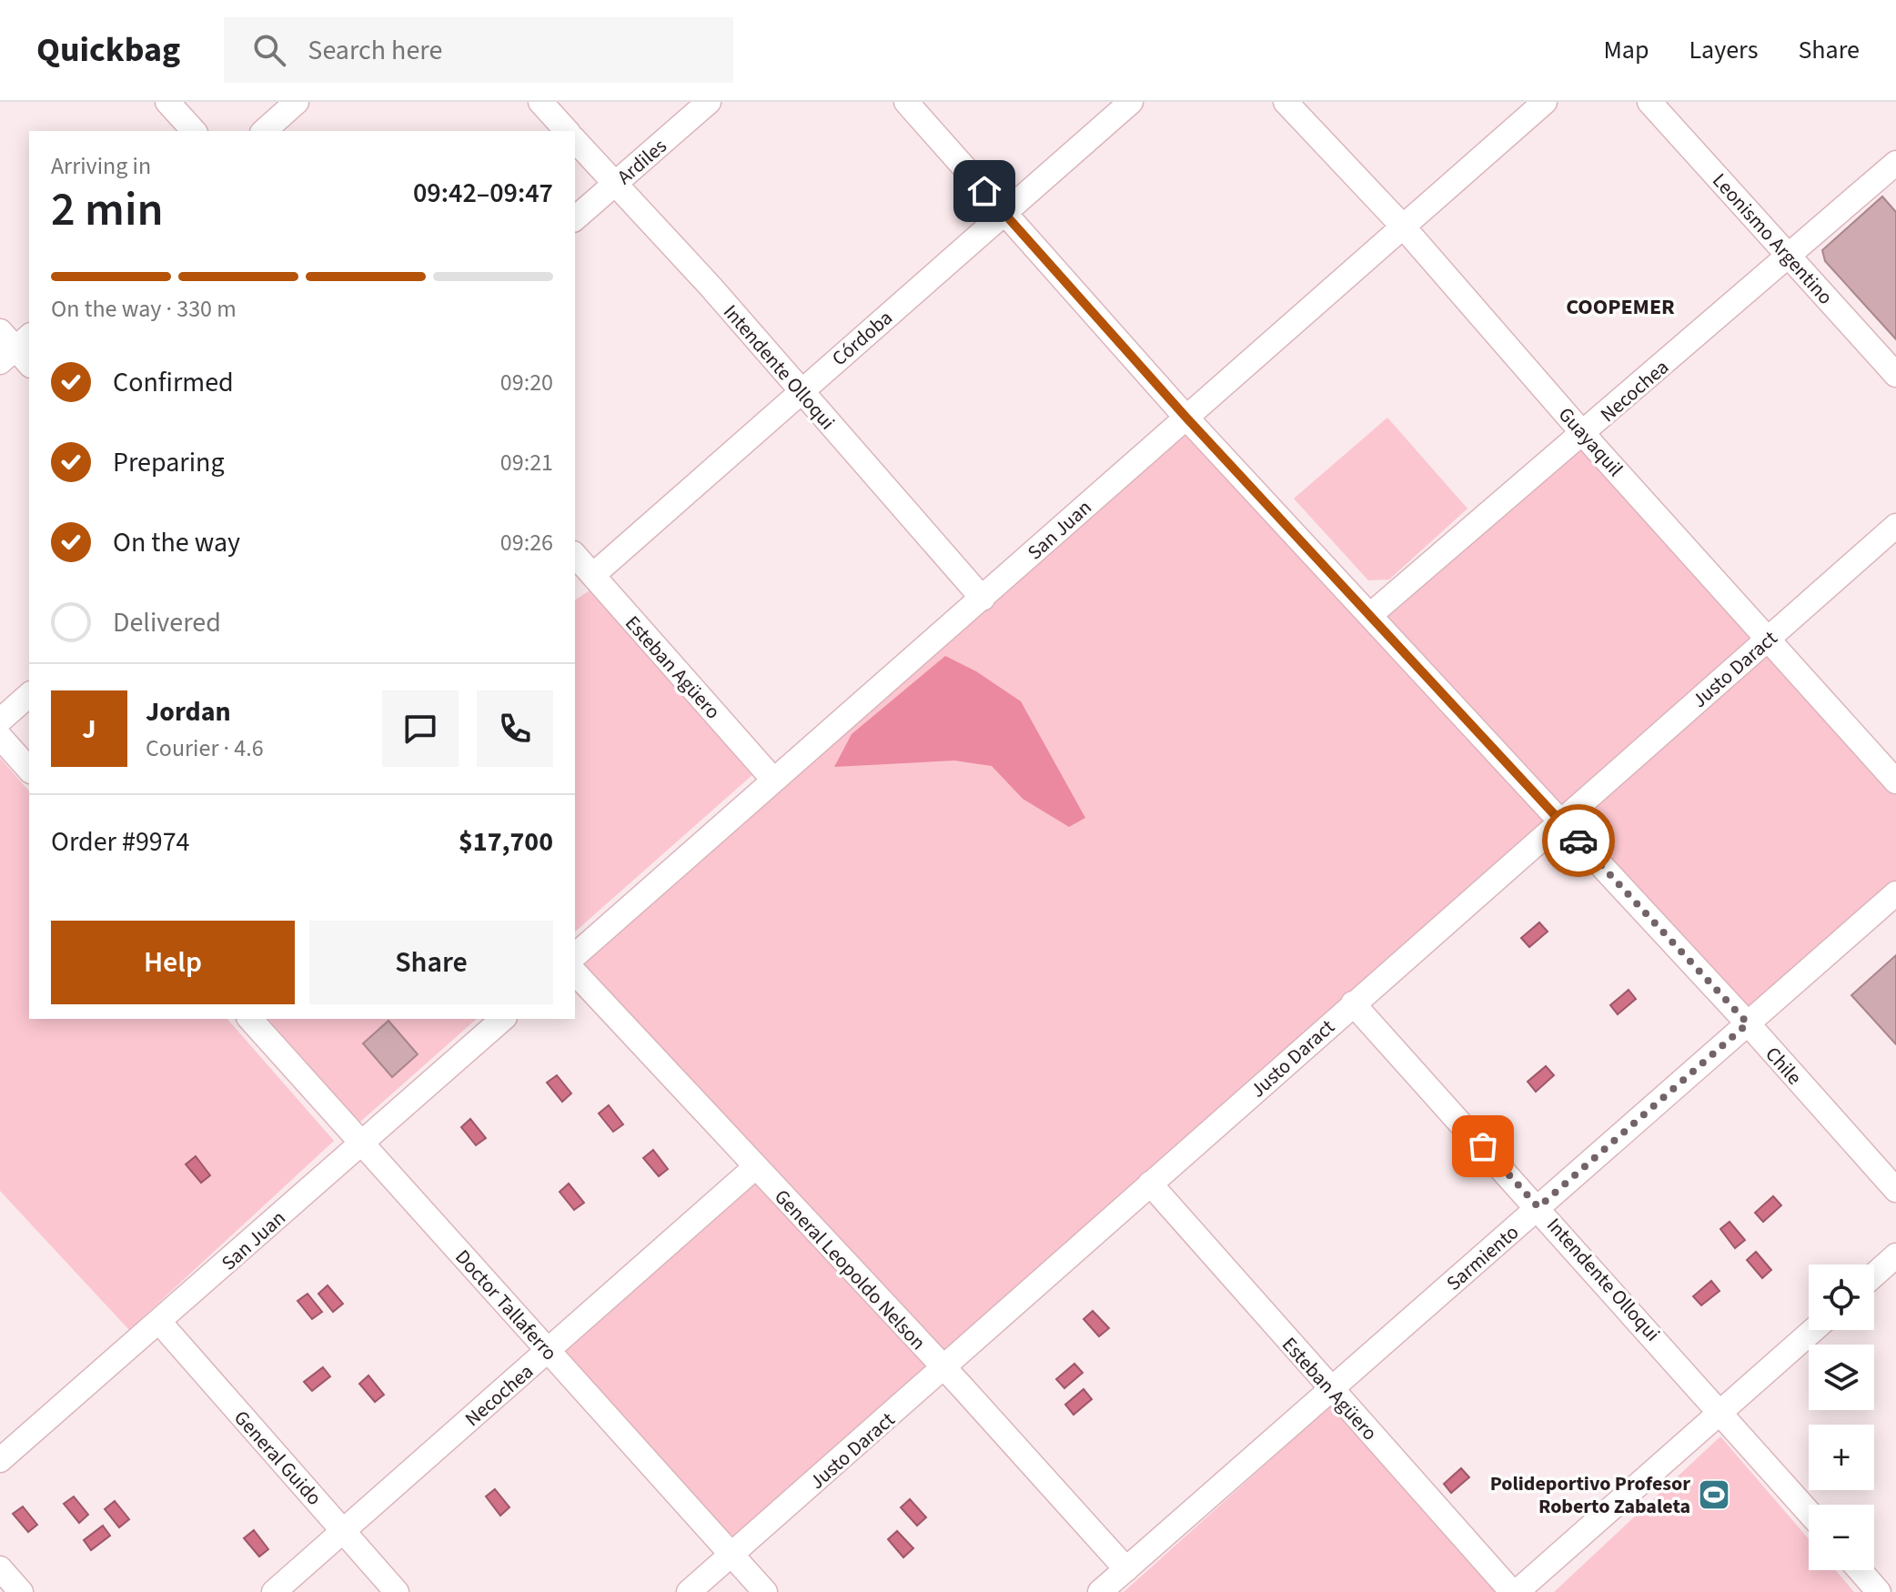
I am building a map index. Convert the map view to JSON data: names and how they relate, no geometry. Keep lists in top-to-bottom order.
{
  "streets": {
    "street": [
      "Ardiles",
      "Leonismo Argentino",
      "Córdoba",
      "Intendente Olloqui",
      "Necochea",
      "Guayaquil",
      "San Juan",
      "Esteban Agüero",
      "Justo Daract",
      "Chile",
      "Sarmiento",
      "General Leopoldo Nelson",
      "Doctor Tallaferro",
      "General Guido"
    ]
  },
  "crossings": [
    ["Ardiles", "Intendente Olloqui"],
    ["Leonismo Argentino", "Necochea"],
    ["Córdoba", "Intendente Olloqui"],
    ["Córdoba", "Esteban Agüero"],
    ["Córdoba", "Chile"],
    ["Intendente Olloqui", "San Juan"],
    ["Intendente Olloqui", "Justo Daract"],
    ["Intendente Olloqui", "Sarmiento"],
    ["Necochea", "Guayaquil"],
    ["Necochea", "Chile"],
    ["Necochea", "General Leopoldo Nelson"],
    ["Necochea", "Doctor Tallaferro"],
    ["Necochea", "General Guido"],
    ["Guayaquil", "San Juan"],
    ["Guayaquil", "Justo Daract"],
    ["San Juan", "Esteban Agüero"],
    ["San Juan", "Chile"],
    ["San Juan", "Doctor Tallaferro"],
    ["San Juan", "General Guido"],
    ["Esteban Agüero", "Justo Daract"],
    ["Esteban Agüero", "Sarmiento"],
    ["Justo Daract", "Chile"],
    ["Justo Daract", "General Leopoldo Nelson"],
    ["Justo Daract", "Doctor Tallaferro"],
    ["Chile", "Sarmiento"],
    ["Sarmiento", "General Leopoldo Nelson"]
  ],
  "districts": ["COOPEMER"],
  "places": {
    "sports": ["Polideportivo Profesor Roberto Zabaleta"]
  },
  "page": {
    "header": "Quickbag",
    "search": "Search here",
    "nav": ["Map", "Layers", "Share"],
    "heading": ["2 min", "Arriving in", "09:42–09:47"],
    "panel": [
      "Jordan",
      "Courier · 4.6",
      "Order #9974",
      "$17,700"
    ],
    "bar": "On the way · 330 m",
    "list": [
      ["Confirmed", "09:20"],
      ["Preparing", "09:21"],
      ["On the way", "09:26"],
      "Delivered"
    ],
    "round": "J",
    "buttons": ["Help", "Share"],
    "map_buttons": ["+", "−"]
  }
}
